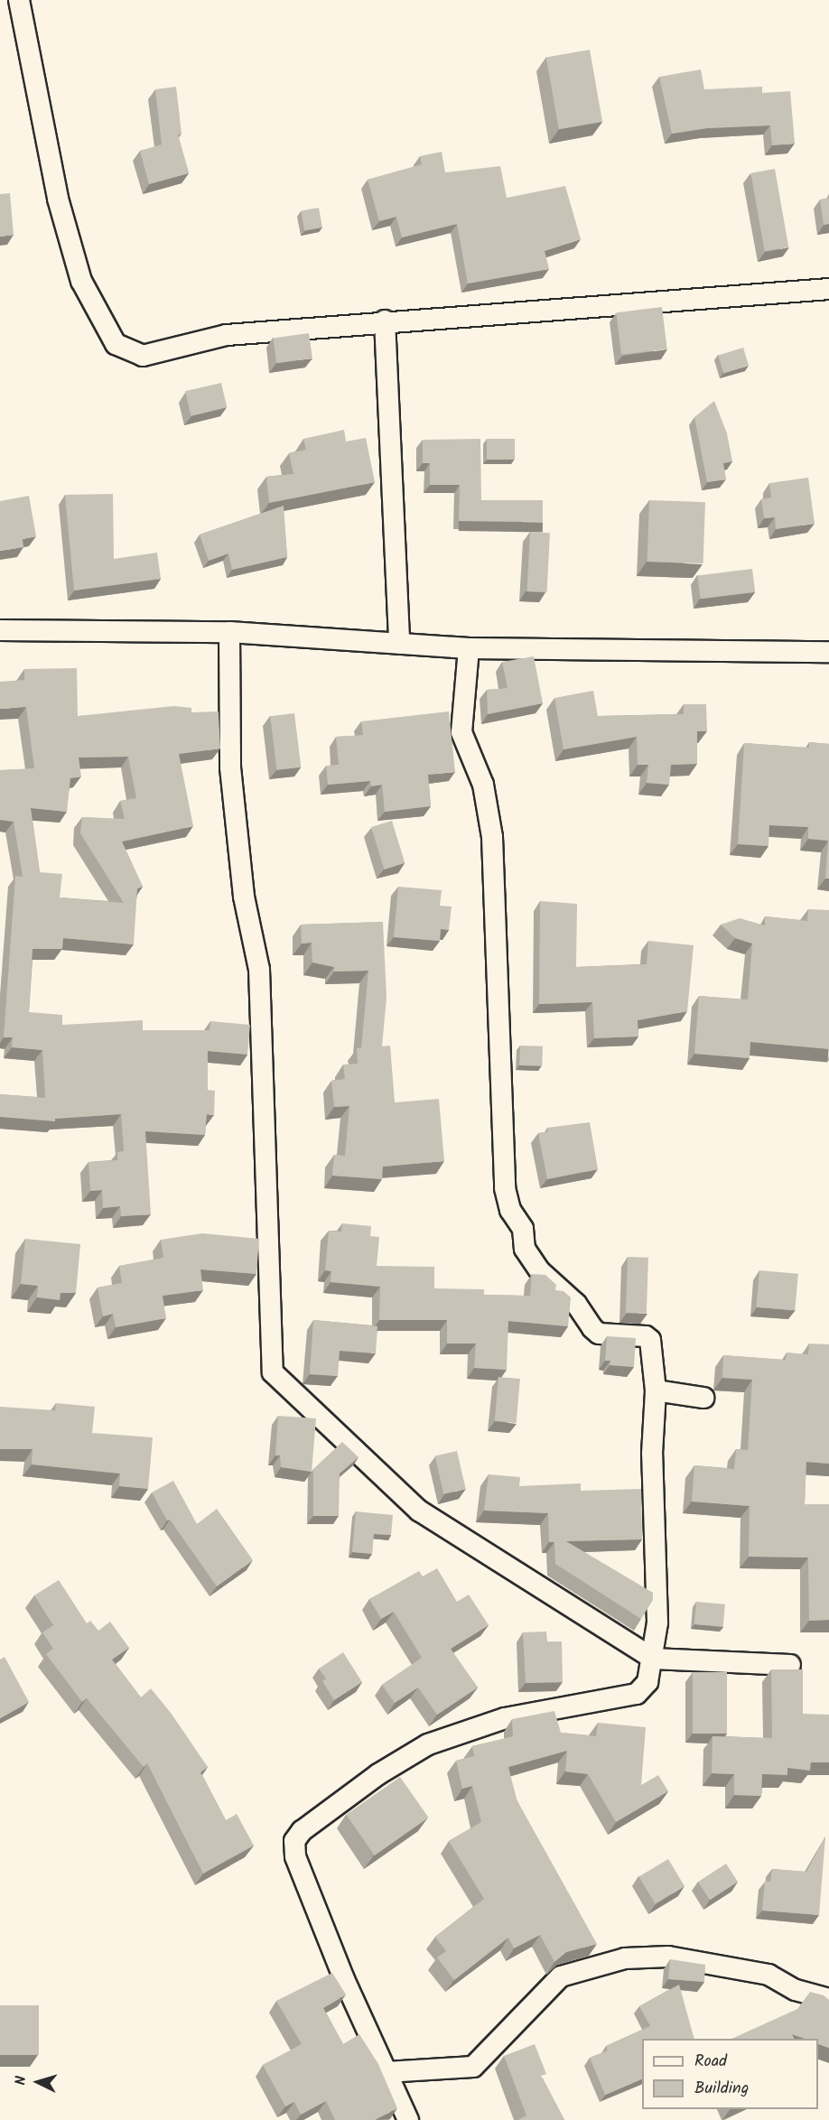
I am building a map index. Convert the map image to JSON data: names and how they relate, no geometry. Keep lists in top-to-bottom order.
{
  "legend": ["Road", "Building"],
  "north": "left"
}
